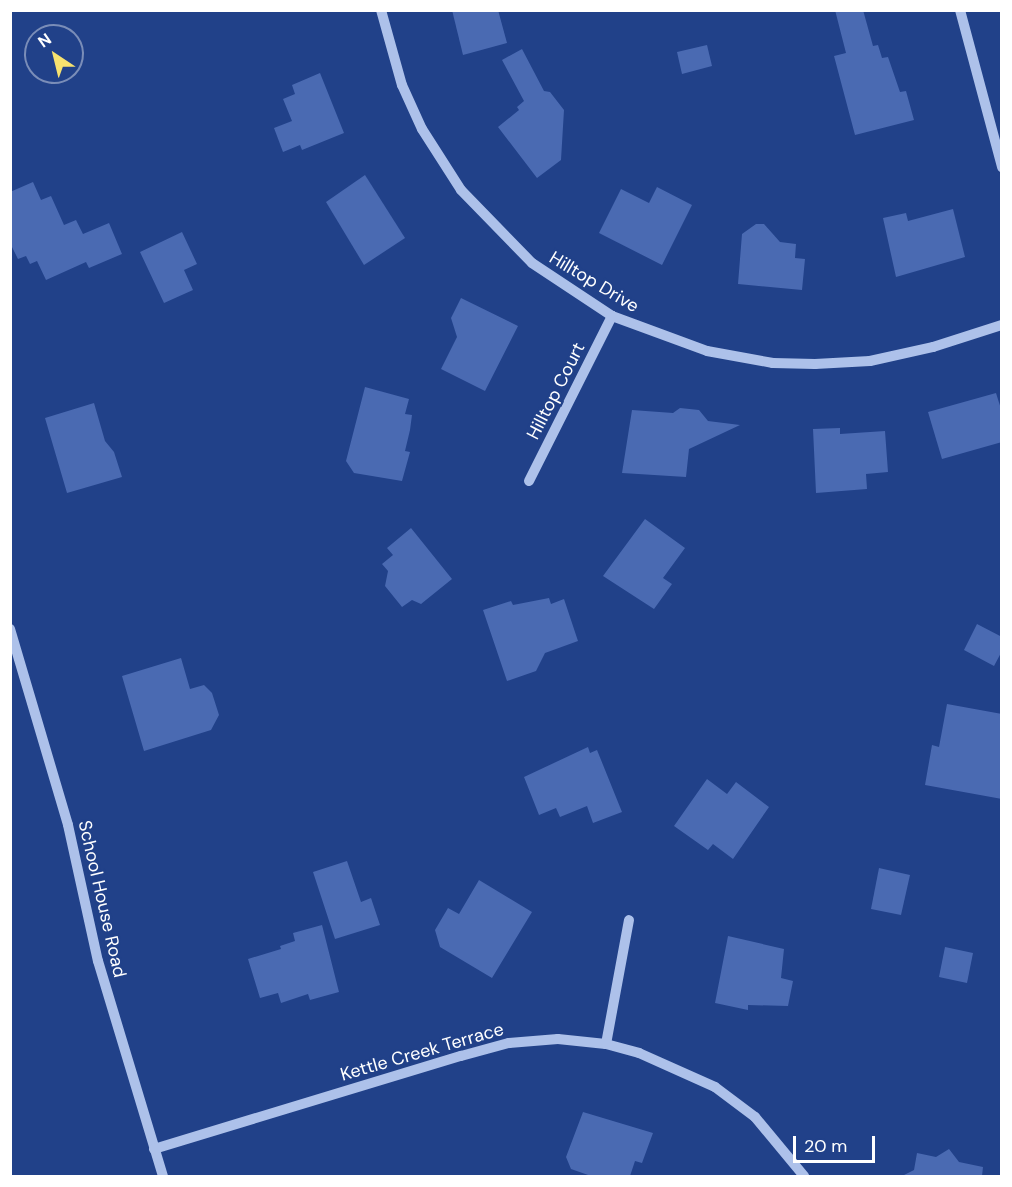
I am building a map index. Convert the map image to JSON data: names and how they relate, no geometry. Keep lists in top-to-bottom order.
{
  "streets": {
    "street": [
      "Hilltop Drive",
      "Hilltop Court",
      "School House Road",
      "Kettle Creek Terrace"
    ]
  },
  "crossings": [
    ["Hilltop Drive", "Hilltop Court"],
    ["School House Road", "Kettle Creek Terrace"]
  ],
  "scale_bar": "20 m",
  "north": "top left"
}
